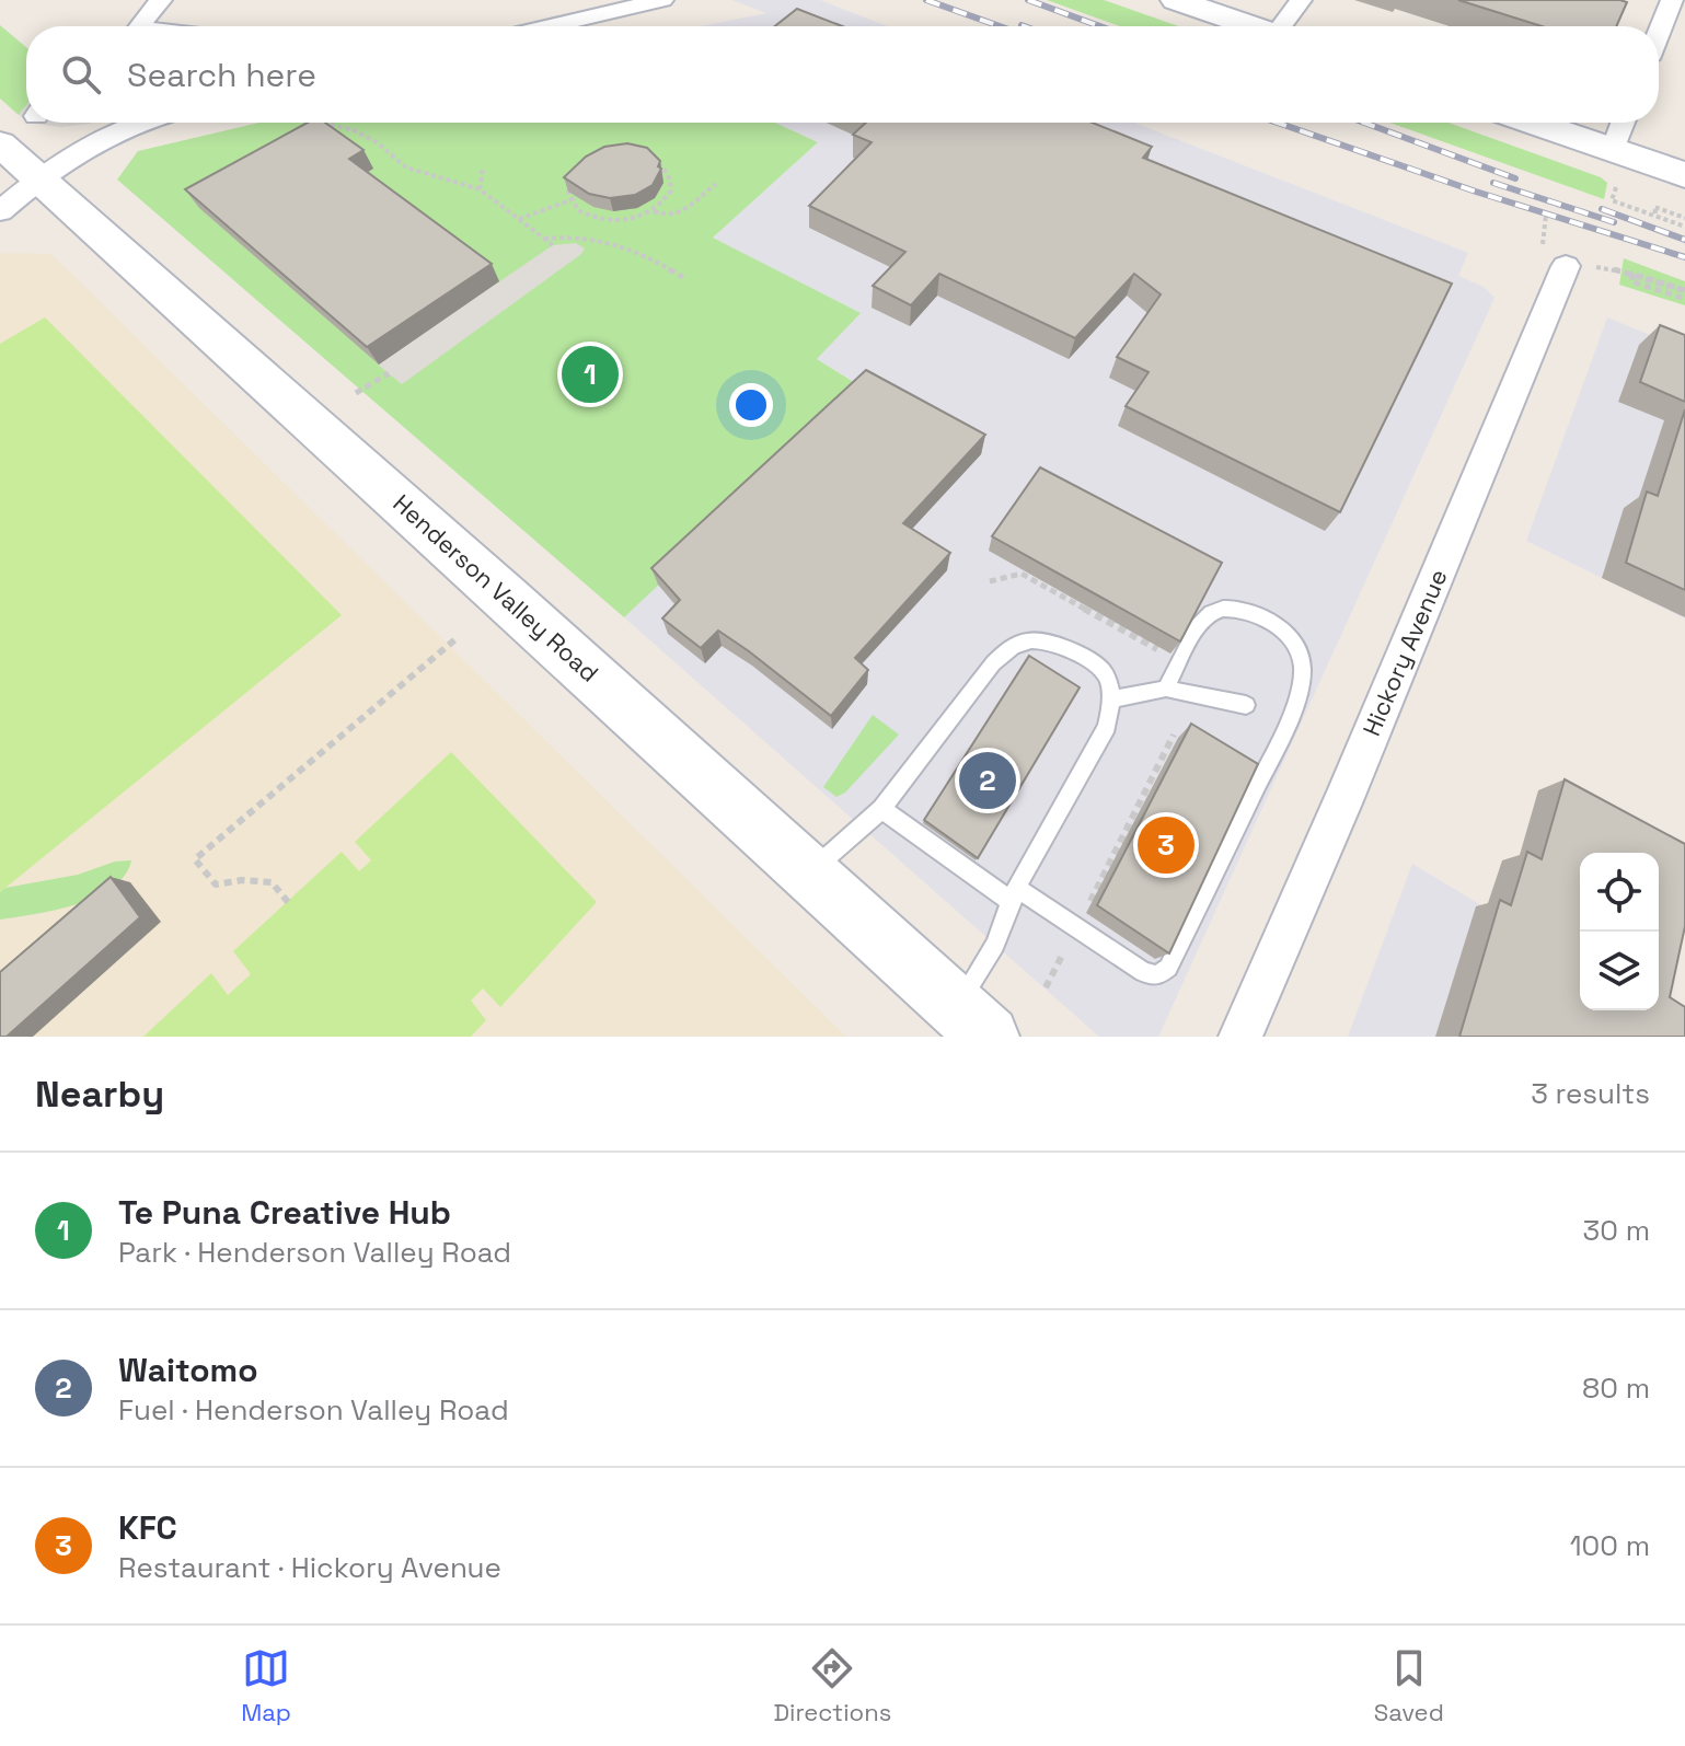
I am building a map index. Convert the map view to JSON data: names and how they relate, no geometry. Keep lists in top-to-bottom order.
{
  "streets": {
    "main road": ["Henderson Valley Road"],
    "street": ["Hickory Avenue"]
  },
  "page": {
    "search": "Search here",
    "pins": ["1", "2", "3"],
    "heading": ["Nearby", "3 results"],
    "list": [
      {
        "mark": "1",
        "name": "Te Puna Creative Hub",
        "note": "Park · Henderson Valley Road",
        "value": "30 m"
      },
      {
        "mark": "2",
        "name": "Waitomo",
        "note": "Fuel · Henderson Valley Road",
        "value": "80 m"
      },
      {
        "mark": "3",
        "name": "KFC",
        "note": "Restaurant · Hickory Avenue",
        "value": "100 m"
      }
    ],
    "nav": ["Map", "Directions", "Saved"]
  }
}
